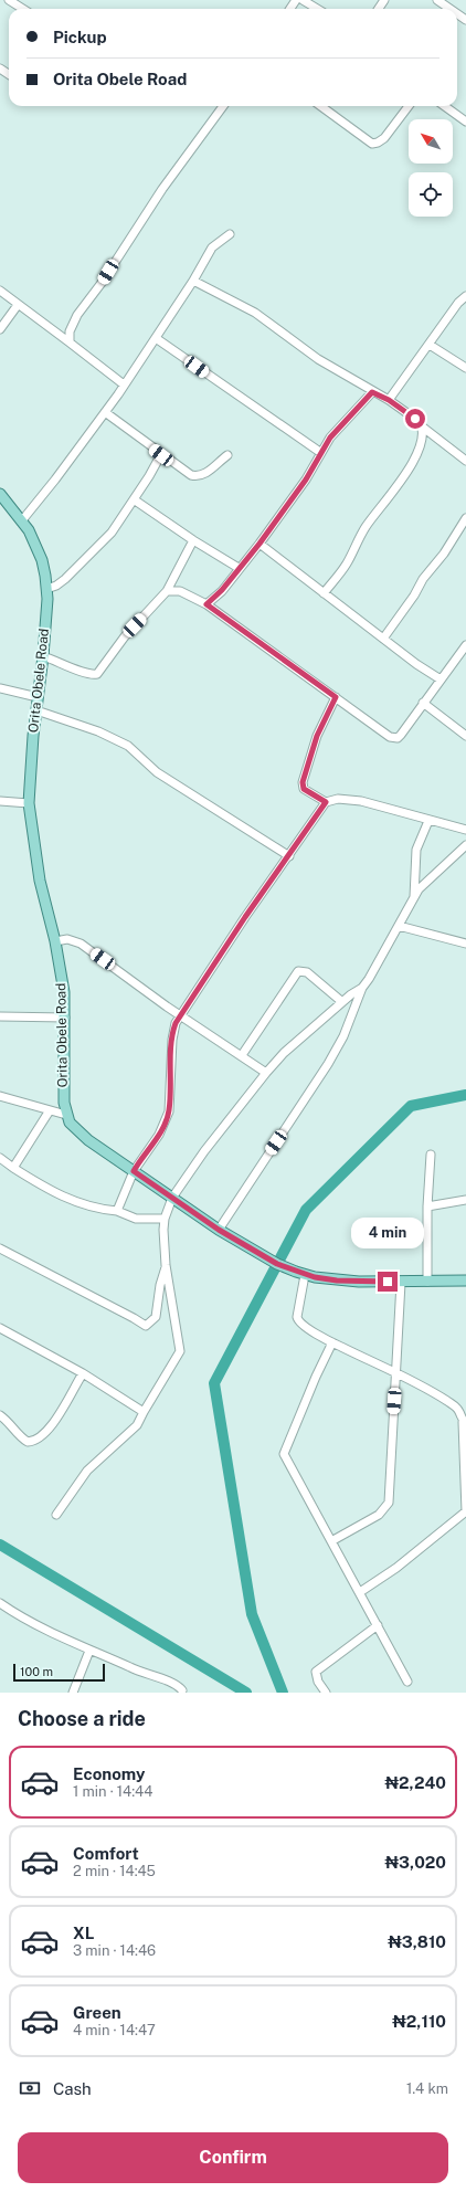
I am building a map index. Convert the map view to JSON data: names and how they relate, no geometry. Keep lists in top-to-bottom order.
{
  "streets": {
    "main road": ["Orita Obele Road"]
  },
  "scale_bar": "100 m",
  "north": "top left",
  "page": {
    "banner": ["Pickup", "Orita Obele Road"],
    "bubble": "4 min",
    "scale": "100 m",
    "heading": "Choose a ride",
    "list": [
      {
        "name": "Economy",
        "note": "1 min · 14:44",
        "value": "₦2,240"
      },
      {
        "name": "Comfort",
        "note": "2 min · 14:45",
        "value": "₦3,020"
      },
      {
        "name": "XL",
        "note": "3 min · 14:46",
        "value": "₦3,810"
      },
      {
        "name": "Green",
        "note": "4 min · 14:47",
        "value": "₦2,110"
      }
    ],
    "pay": ["Cash", "1.4 km"],
    "buttons": "Confirm"
  }
}
